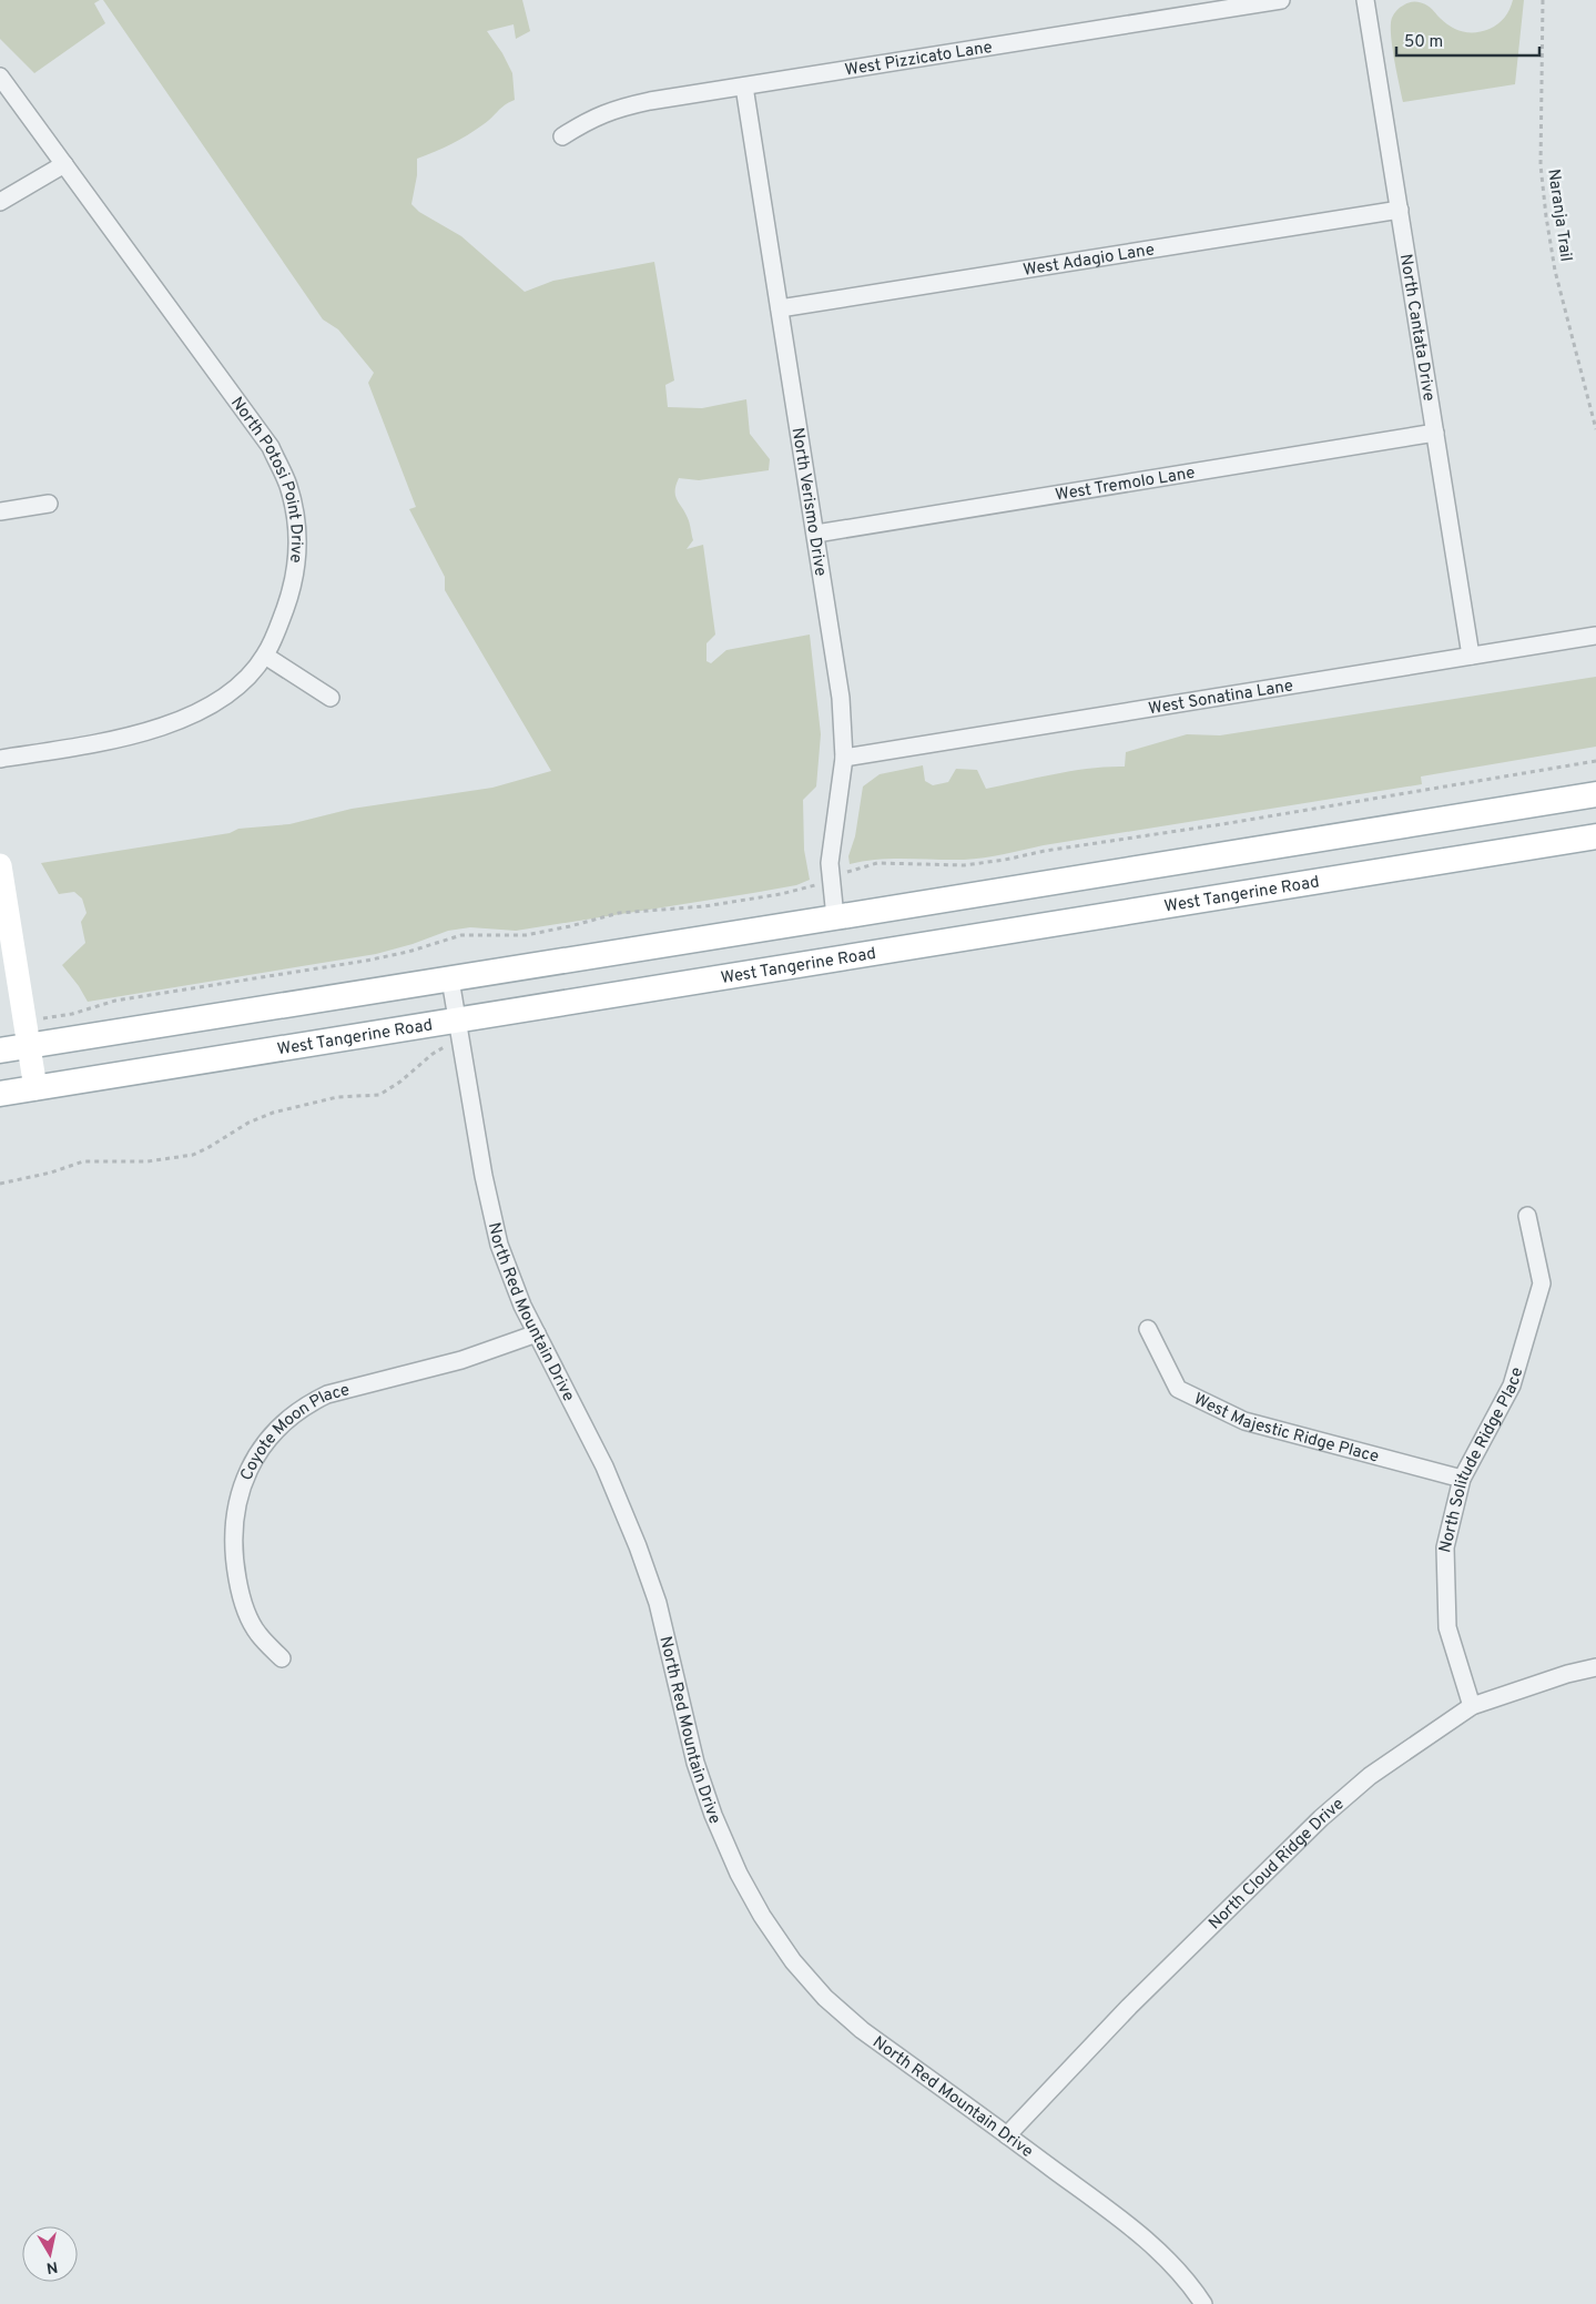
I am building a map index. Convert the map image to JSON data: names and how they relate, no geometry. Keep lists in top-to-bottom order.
{
  "streets": {
    "main road": ["West Tangerine Road"],
    "street": [
      "West Pizzicato Lane",
      "West Adagio Lane",
      "North Cantata Drive",
      "North Potosi Point Drive",
      "West Tremolo Lane",
      "North Verismo Drive",
      "West Sonatina Lane",
      "North Red Mountain Drive",
      "West Majestic Ridge Place",
      "Coyote Moon Place",
      "North Solitude Ridge Place",
      "North Cloud Ridge Drive"
    ],
    "path": ["Naranja Trail"]
  },
  "crossings": [
    ["West Pizzicato Lane", "North Verismo Drive"],
    ["West Adagio Lane", "North Cantata Drive"],
    ["West Adagio Lane", "North Verismo Drive"],
    ["North Cantata Drive", "West Tremolo Lane"],
    ["North Cantata Drive", "West Sonatina Lane"],
    ["West Tremolo Lane", "North Verismo Drive"],
    ["North Verismo Drive", "West Sonatina Lane"],
    ["West Tangerine Road", "North Red Mountain Drive"],
    ["North Red Mountain Drive", "Coyote Moon Place"],
    ["North Red Mountain Drive", "North Cloud Ridge Drive"],
    ["West Majestic Ridge Place", "North Solitude Ridge Place"],
    ["North Solitude Ridge Place", "North Cloud Ridge Drive"]
  ],
  "scale_bar": "50 m",
  "north": "bottom"
}
